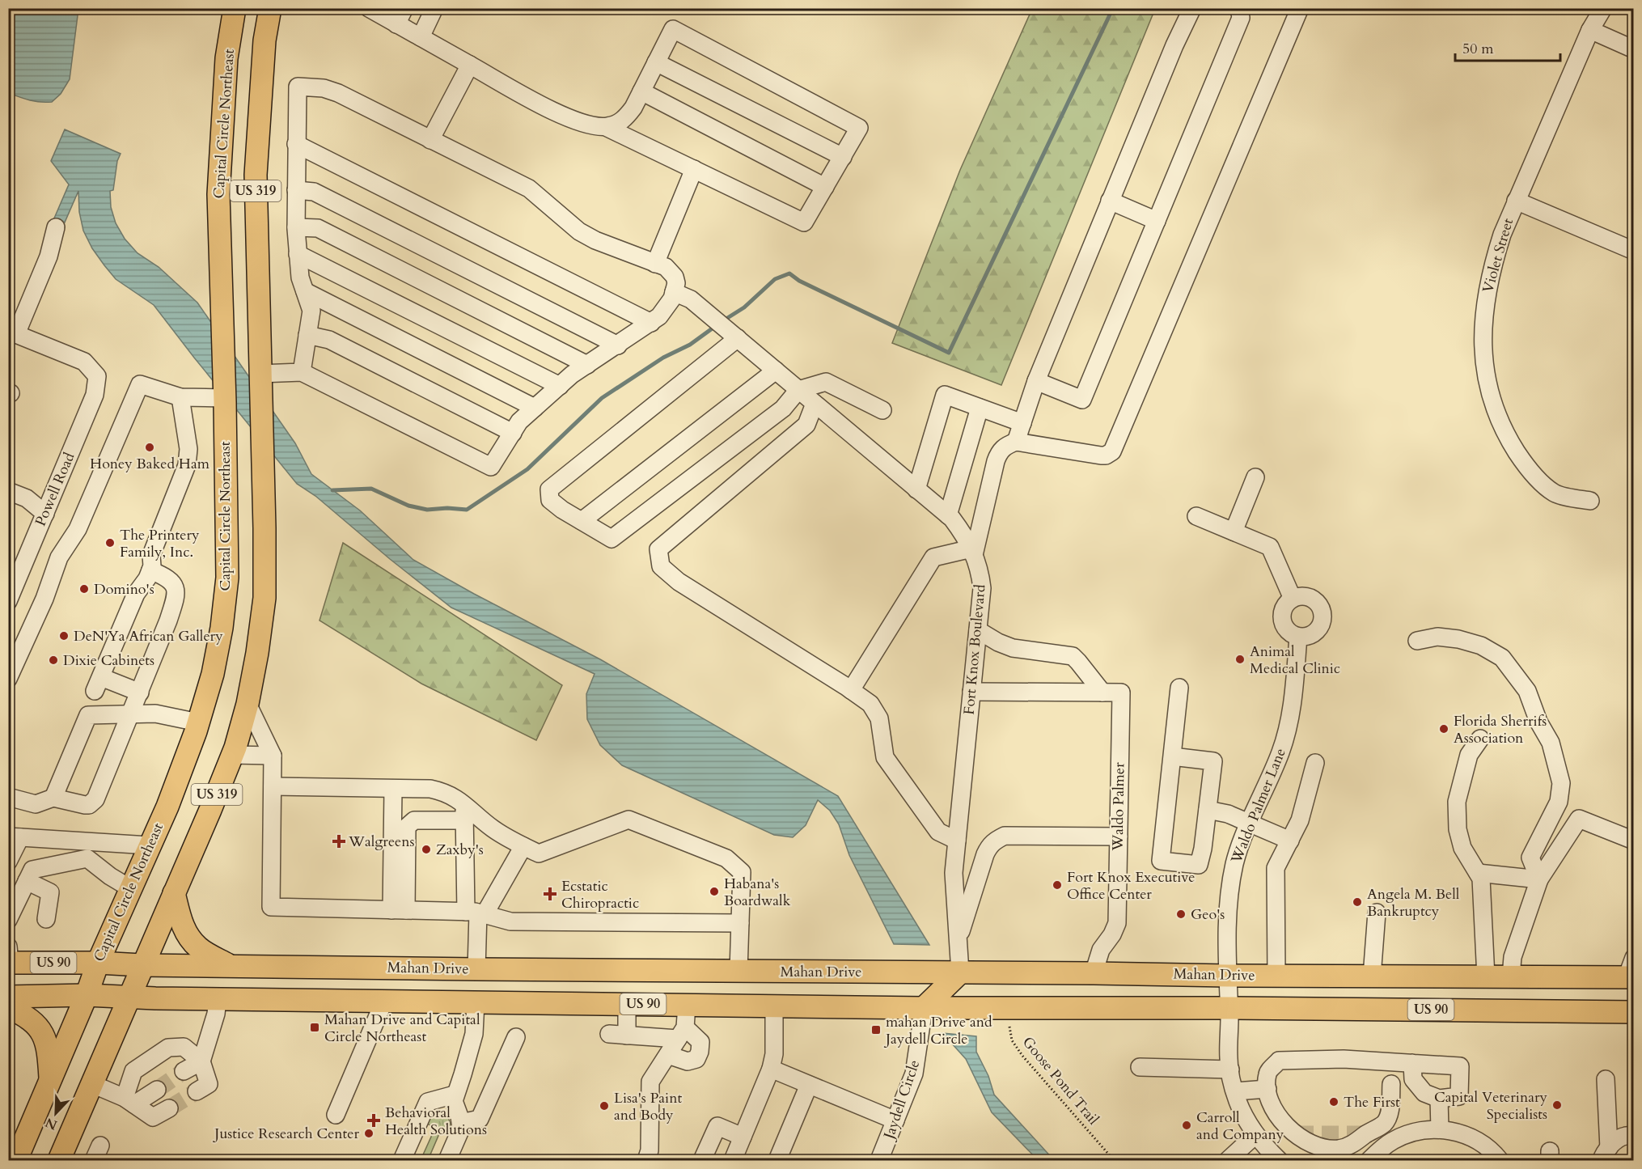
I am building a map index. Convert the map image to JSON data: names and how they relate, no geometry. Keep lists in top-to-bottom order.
{
  "streets": {
    "main road": [
      "Capital Circle Northeast",
      "US 319",
      "US 90",
      "Mahan Drive"
    ],
    "street": [
      "Violet Street",
      "Powell Road",
      "Fort Knox Boulevard",
      "Waldo Palmer Lane",
      "Waldo Palmer",
      "Jaydell Circle"
    ],
    "path": ["Goose Pond Trail"]
  },
  "crossings": [
    ["Capital Circle Northeast", "US 90"],
    ["Capital Circle Northeast", "Mahan Drive"],
    ["US 319", "US 90"],
    ["US 319", "Mahan Drive"],
    ["Fort Knox Boulevard", "Mahan Drive"],
    ["Waldo Palmer Lane", "US 90"],
    ["Waldo Palmer Lane", "Mahan Drive"],
    ["Waldo Palmer", "Mahan Drive"],
    ["US 90", "Goose Pond Trail"],
    ["US 90", "Jaydell Circle"]
  ],
  "places": {
    "other": [
      "Honey Baked Ham",
      "The Printery Family, Inc.",
      "Domino's",
      "DeN'Ya African Gallery",
      "Animal Medical Clinic",
      "Dixie Cabinets",
      "Florida Sherrifs Association",
      "Zaxby's",
      "Fort Knox Executive Office Center",
      "Habana's Boardwalk",
      "Angela M. Bell Bankruptcy",
      "Geo's",
      "The First",
      "Capital Veterinary Specialists",
      "Lisa's Paint and Body",
      "Carroll and Company",
      "Justice Research Center"
    ],
    "health": ["Walgreens", "Ecstatic Chiropractic", "Behavioral Health Solutions"],
    "transit": ["Mahan Drive and Capital Circle Northeast", "mahan Drive and Jaydell Circle"]
  },
  "scale_bar": "50 m",
  "north": "bottom left"
}
